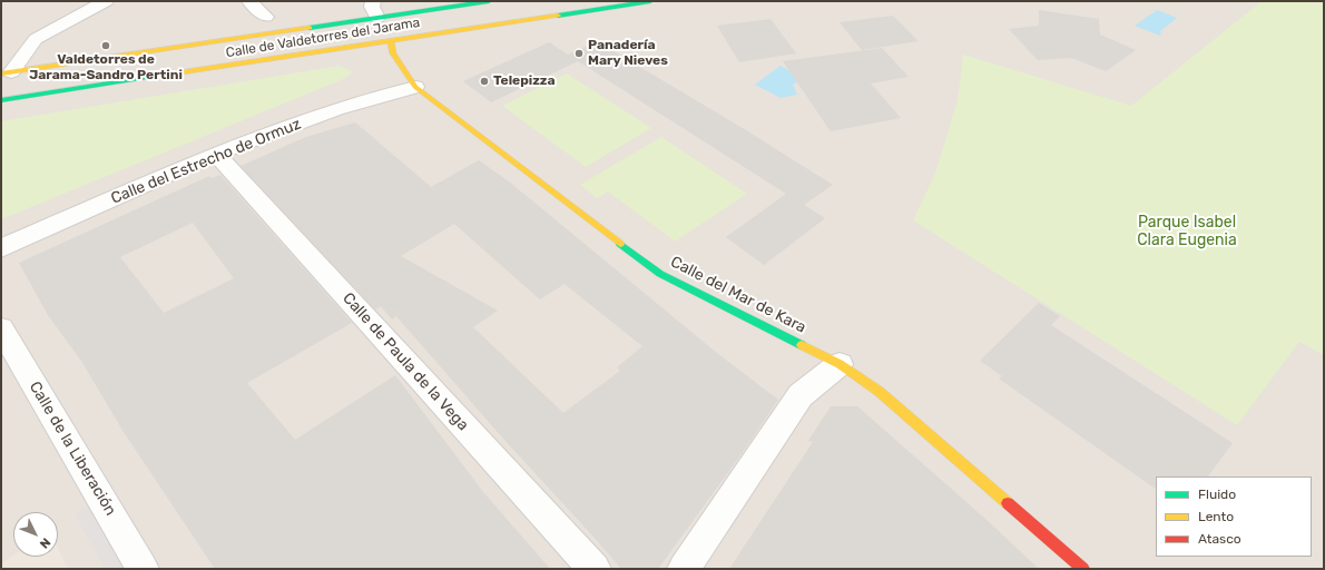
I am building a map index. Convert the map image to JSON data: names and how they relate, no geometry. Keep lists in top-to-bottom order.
{
  "streets": {
    "street": [
      "Calle de Valdetorres del Jarama",
      "Calle del Estrecho de Ormuz",
      "Calle del Mar de Kara",
      "Calle de Paula de la Vega",
      "Calle de la Liberación"
    ]
  },
  "crossings": [
    ["Calle de Valdetorres del Jarama", "Calle del Mar de Kara"],
    ["Calle del Estrecho de Ormuz", "Calle del Mar de Kara"],
    ["Calle del Estrecho de Ormuz", "Calle de Paula de la Vega"]
  ],
  "parks": ["Parque Isabel Clara Eugenia"],
  "places": ["Valdetorres de Jarama-Sandro Pertini", "Panadería Mary Nieves", "Telepizza"],
  "legend": ["Fluido", "Lento", "Atasco"],
  "north": "bottom right"
}
